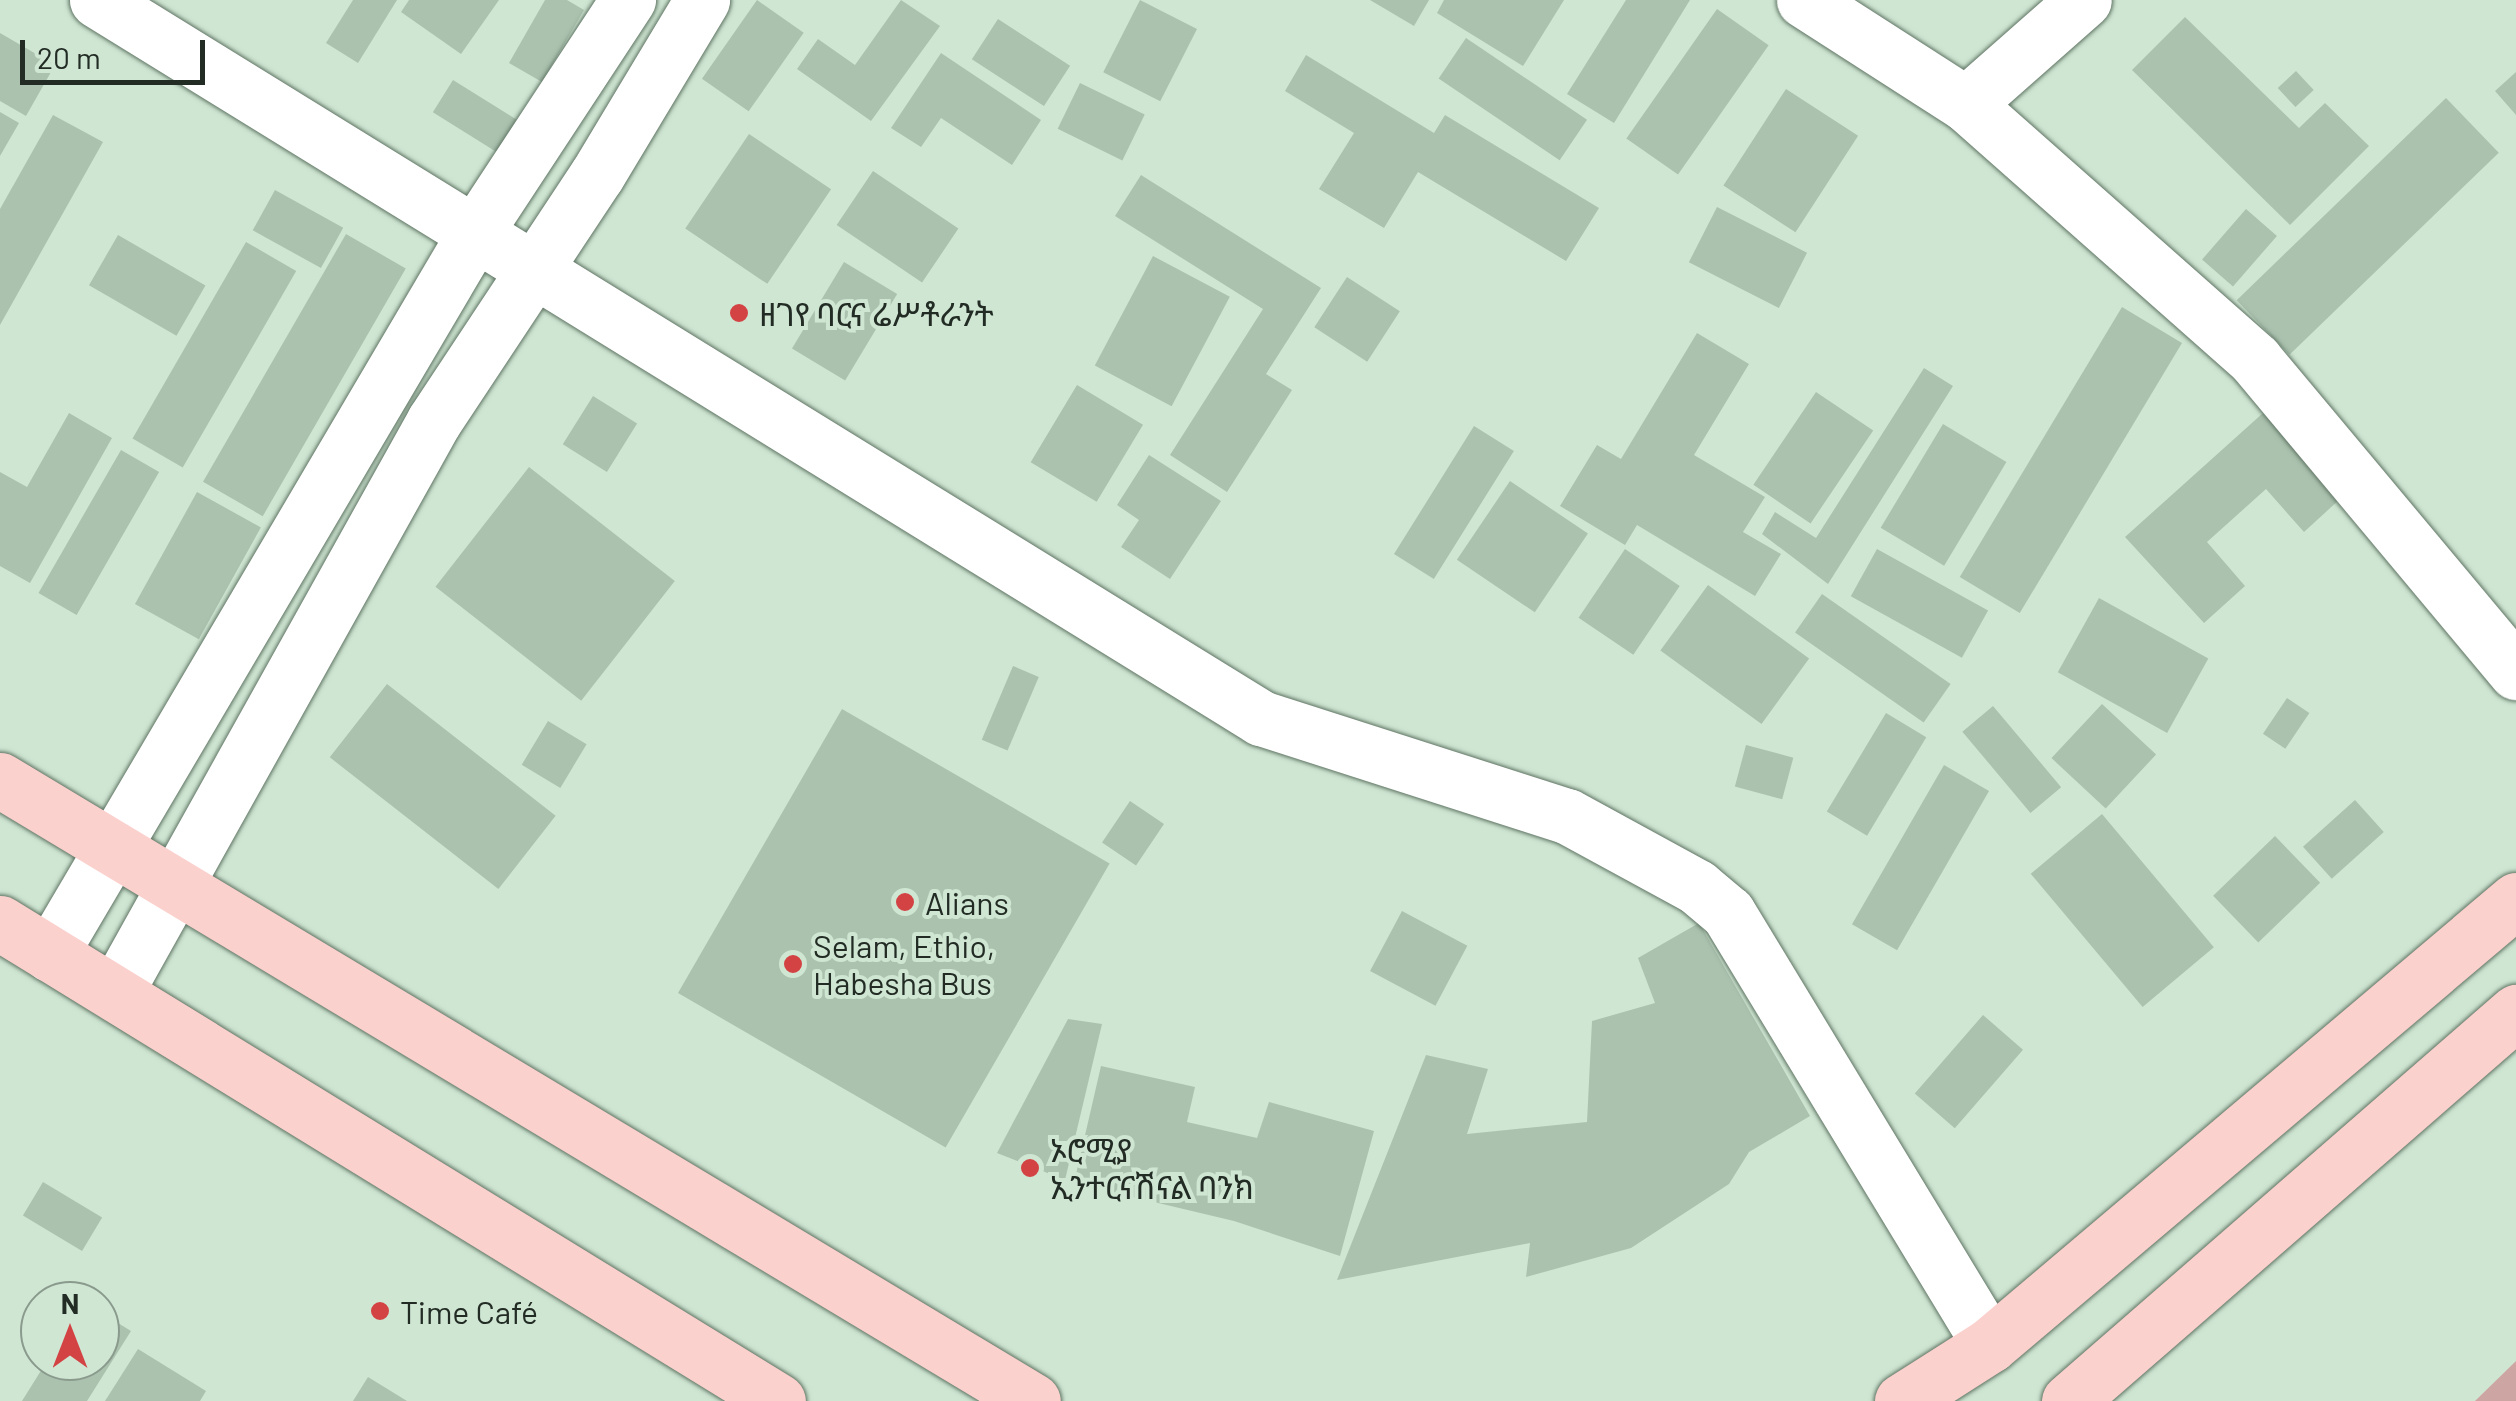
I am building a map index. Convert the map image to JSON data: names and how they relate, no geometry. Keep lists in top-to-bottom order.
{
  "places": [
    "ዘገየ ባርና ሬሥቶራንት",
    "Alians",
    "Selam, Ethio, Habesha Bus",
    "ኦሮሚያ ኢንተርናሽናል ባንክ",
    "Time Café"
  ],
  "scale_bar": "20 m",
  "north": "top"
}
